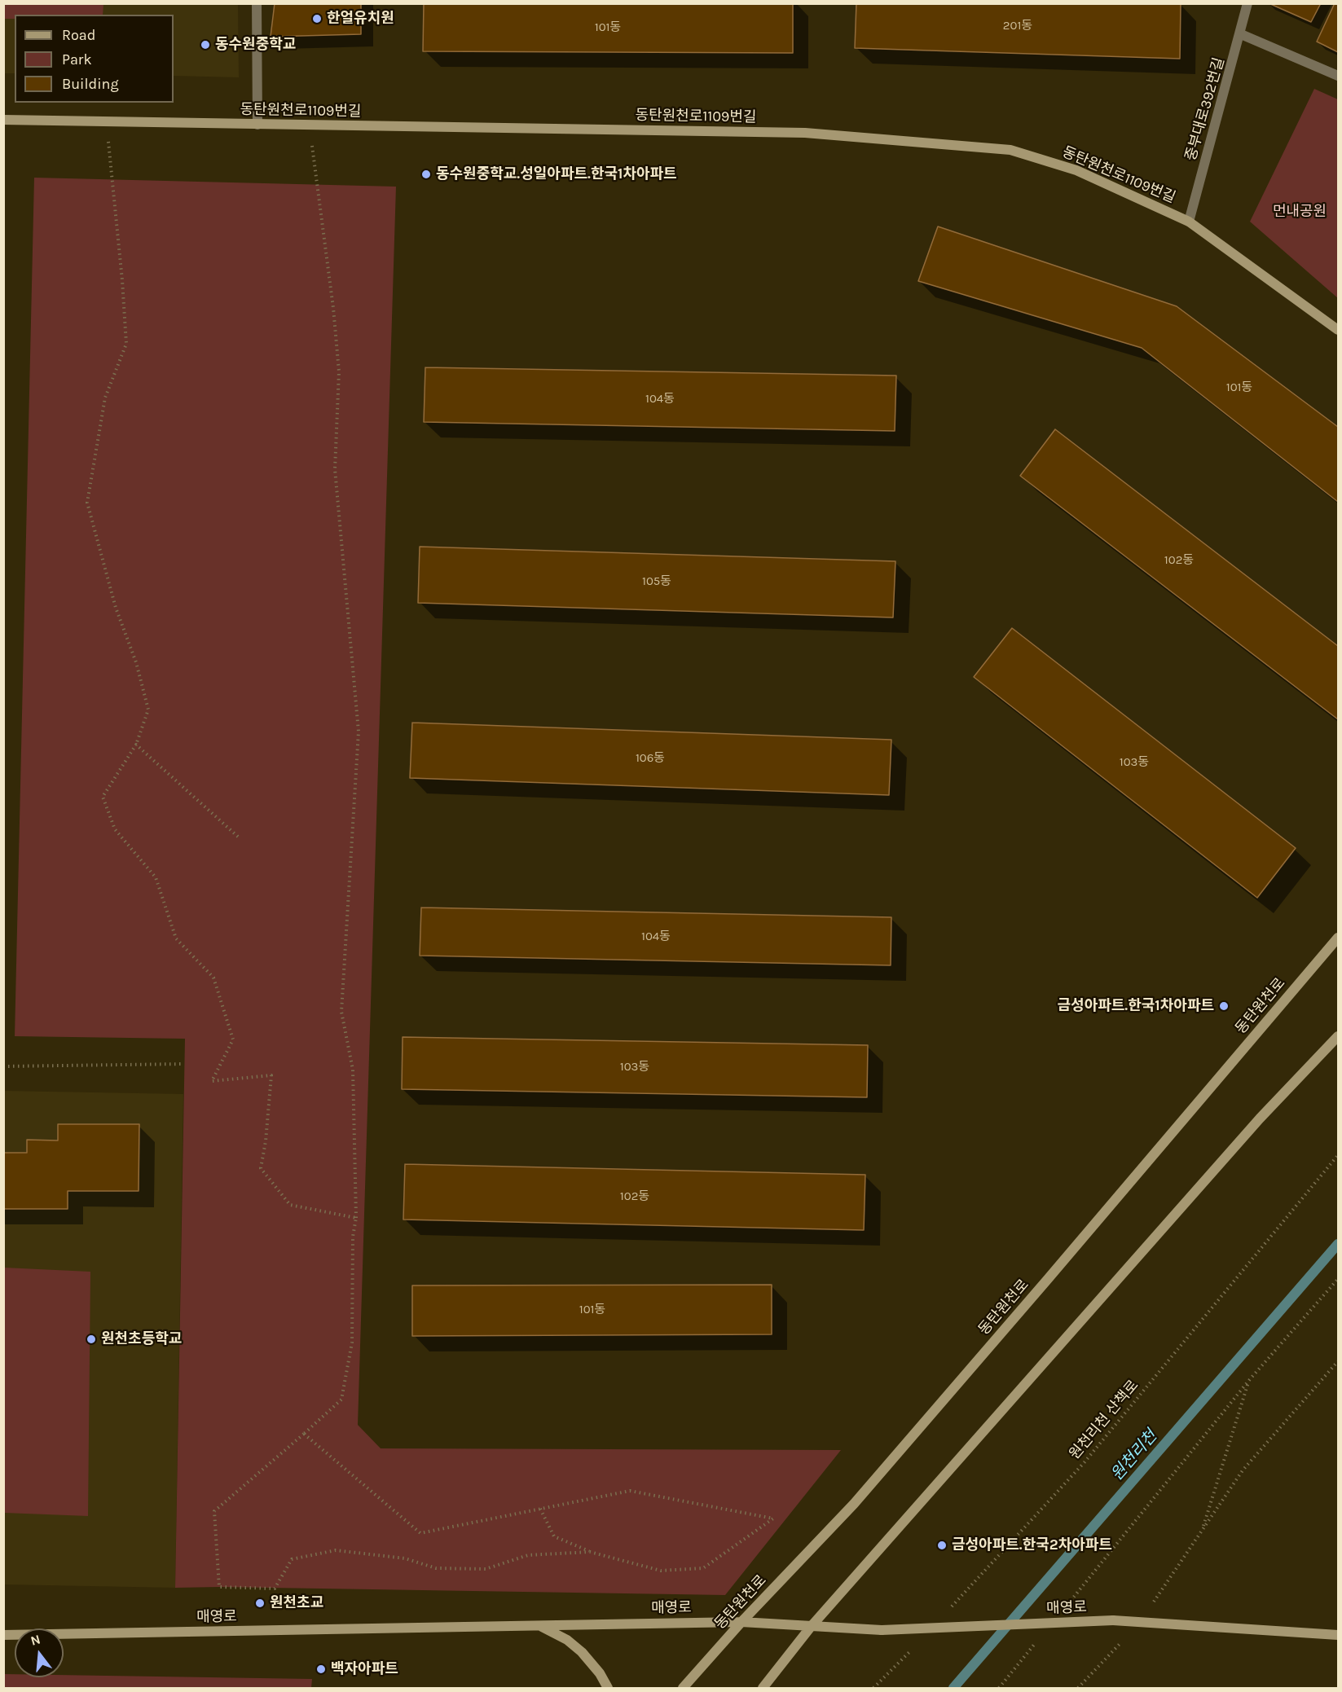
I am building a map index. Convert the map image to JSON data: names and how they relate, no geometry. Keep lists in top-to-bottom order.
{
  "streets": {
    "street": [
      "중부대로392번길",
      "동탄원천로1109번길",
      "동탄원천로",
      "매영로"
    ],
    "path": ["원천리천 산책로"]
  },
  "crossings": [
    ["중부대로392번길", "동탄원천로1109번길"],
    ["동탄원천로", "매영로"]
  ],
  "water": ["원천리천"],
  "parks": ["먼내공원"],
  "places": [
    "한얼유치원",
    "동수원중학교",
    "동수원중학교.성일아파트.한국1차아파트",
    "금성아파트.한국1차아파트",
    "원천초등학교",
    "금성아파트.한국2차아파트",
    "원천초교",
    "백자아파트"
  ],
  "house_numbers": [
    "201동",
    "101동",
    "101동",
    "104동",
    "102동",
    "105동",
    "106동",
    "103동",
    "104동",
    "103동",
    "102동",
    "101동"
  ],
  "legend": ["Road", "Park", "Building"],
  "north": "top"
}
